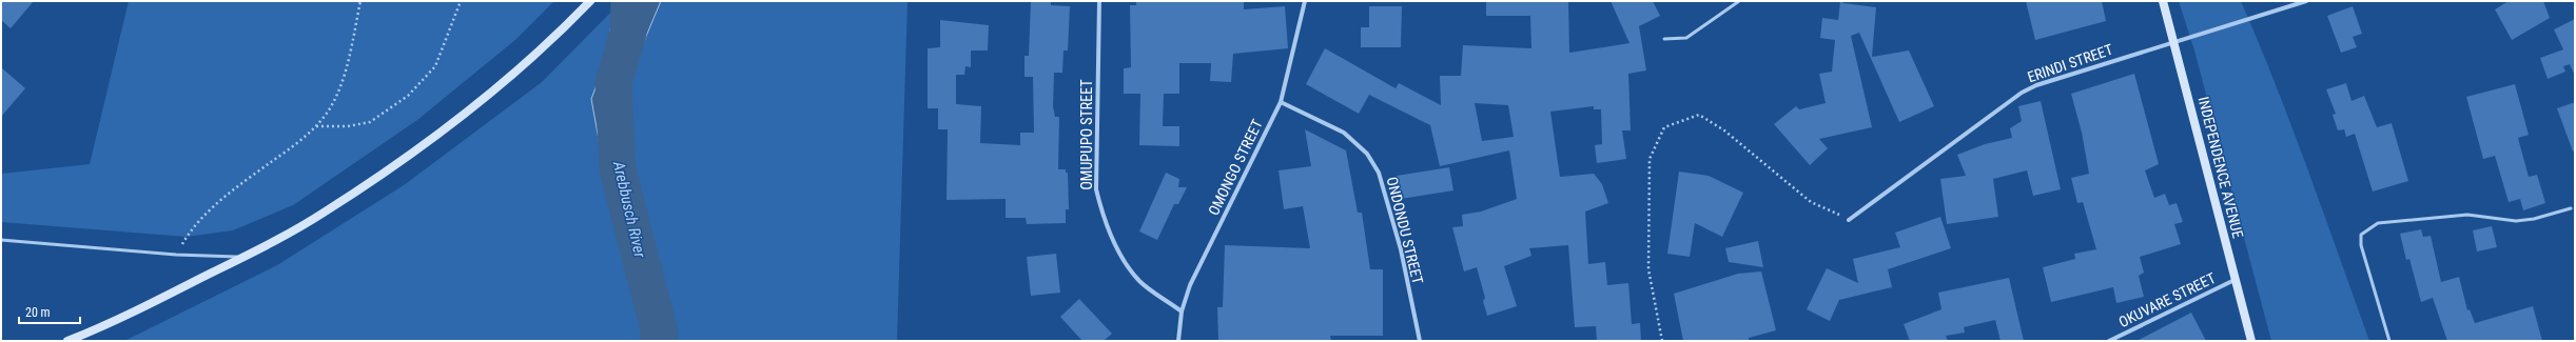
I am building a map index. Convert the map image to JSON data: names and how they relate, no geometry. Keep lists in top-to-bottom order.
{
  "streets": {
    "main road": ["INDEPENDENCE AVENUE"],
    "street": [
      "ERINDI STREET",
      "OMUPUPO STREET",
      "OMONGO STREET",
      "ONDONDU STREET",
      "OKUVARE STREET"
    ]
  },
  "crossings": [
    ["ERINDI STREET", "INDEPENDENCE AVENUE"],
    ["OMUPUPO STREET", "OMONGO STREET"],
    ["OMONGO STREET", "ONDONDU STREET"],
    ["INDEPENDENCE AVENUE", "OKUVARE STREET"]
  ],
  "water": ["Arebbusch River"],
  "scale_bar": "20 m"
}
